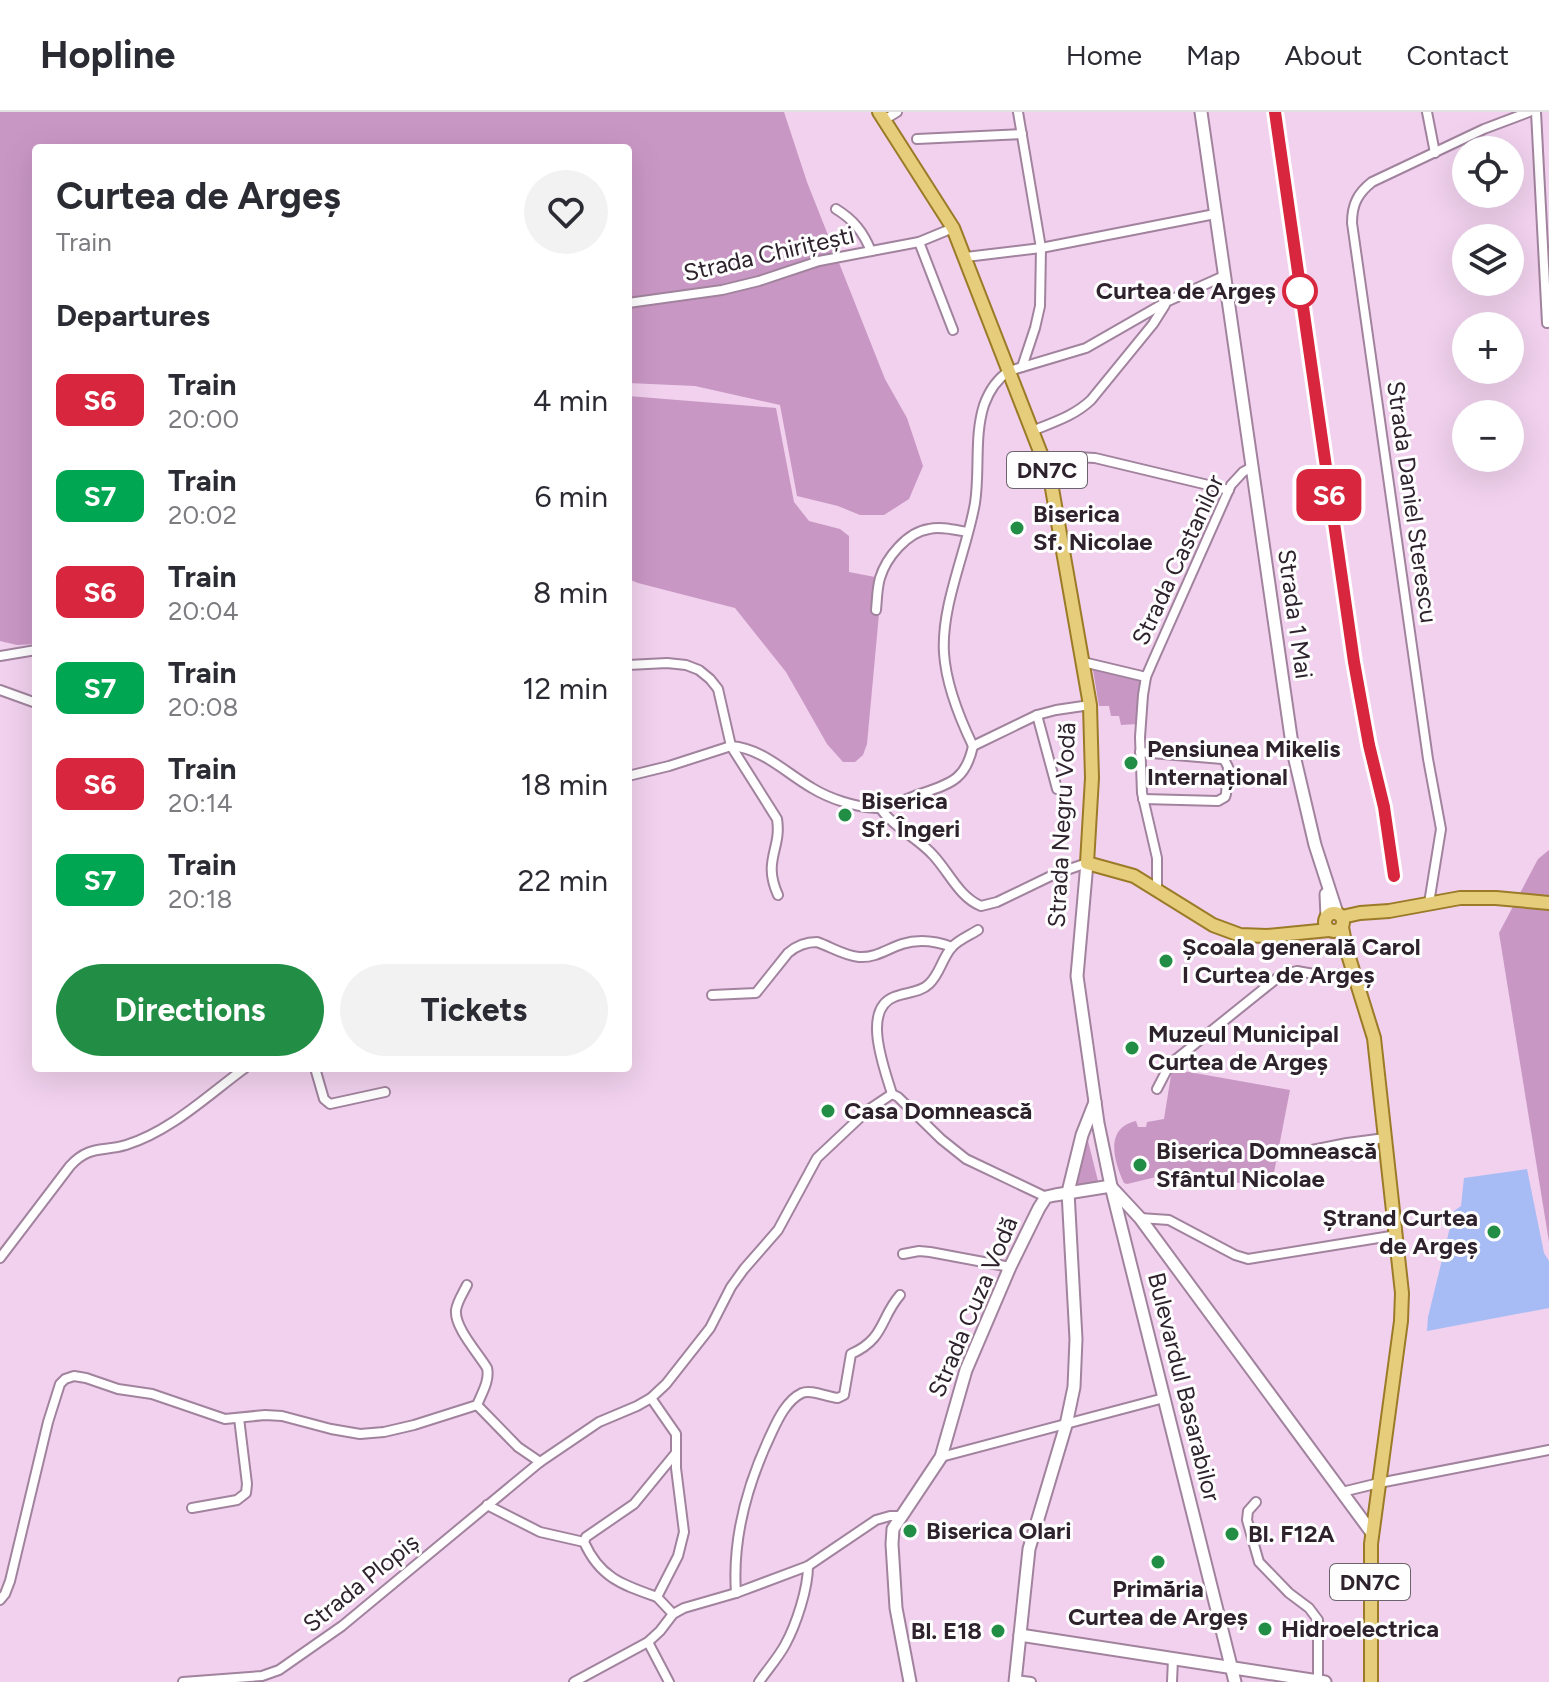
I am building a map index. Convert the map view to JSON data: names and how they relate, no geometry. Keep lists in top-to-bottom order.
{
  "streets": {
    "main road": [
      "DN7C",
      "Strada 1 Mai",
      "Strada Negru Vodă",
      "Strada Cuza Vodă",
      "Bulevardul Basarabilor"
    ],
    "street": [
      "Strada Chirițești",
      "Strada Daniel Sterescu",
      "Strada Castanilor",
      "Strada Plopiș"
    ]
  },
  "crossings": [
    ["Strada Chirițești", "Strada Negru Vodă"],
    ["DN7C", "Strada 1 Mai"],
    ["Strada Castanilor", "Strada 1 Mai"],
    ["Strada Negru Vodă", "Bulevardul Basarabilor"],
    ["Strada Cuza Vodă", "Bulevardul Basarabilor"]
  ],
  "places": [
    "Curtea de Argeș",
    "Biserica Sf. Nicolae",
    "Pensiunea Mikelis Internațional",
    "Biserica Sf. Îngeri",
    "Școala generală Carol I Curtea de Argeș",
    "Muzeul Municipal Curtea de Argeș",
    "Casa Domnească",
    "Biserica Domnească Sfântul Nicolae",
    "Ștrand Curtea de Argeș",
    "Biserica Olari",
    "Bl. F12A",
    "Primăria Curtea de Argeș",
    "Hidroelectrica",
    "Bl. E18"
  ],
  "page": {
    "header": "Hopline",
    "nav": [
      "Home",
      "Map",
      "About",
      "Contact"
    ],
    "on_map": "S6",
    "map_buttons": ["+", "−"],
    "heading": [
      ["Curtea de Argeș", "Train"],
      "Departures"
    ],
    "list": [
      {
        "mark": "S6",
        "name": "Train",
        "note": "20:00",
        "value": "4 min"
      },
      {
        "mark": "S7",
        "name": "Train",
        "note": "20:02",
        "value": "6 min"
      },
      {
        "mark": "S6",
        "name": "Train",
        "note": "20:04",
        "value": "8 min"
      },
      {
        "mark": "S7",
        "name": "Train",
        "note": "20:08",
        "value": "12 min"
      },
      {
        "mark": "S6",
        "name": "Train",
        "note": "20:14",
        "value": "18 min"
      },
      {
        "mark": "S7",
        "name": "Train",
        "note": "20:18",
        "value": "22 min"
      }
    ],
    "buttons": ["Directions", "Tickets"]
  }
}
